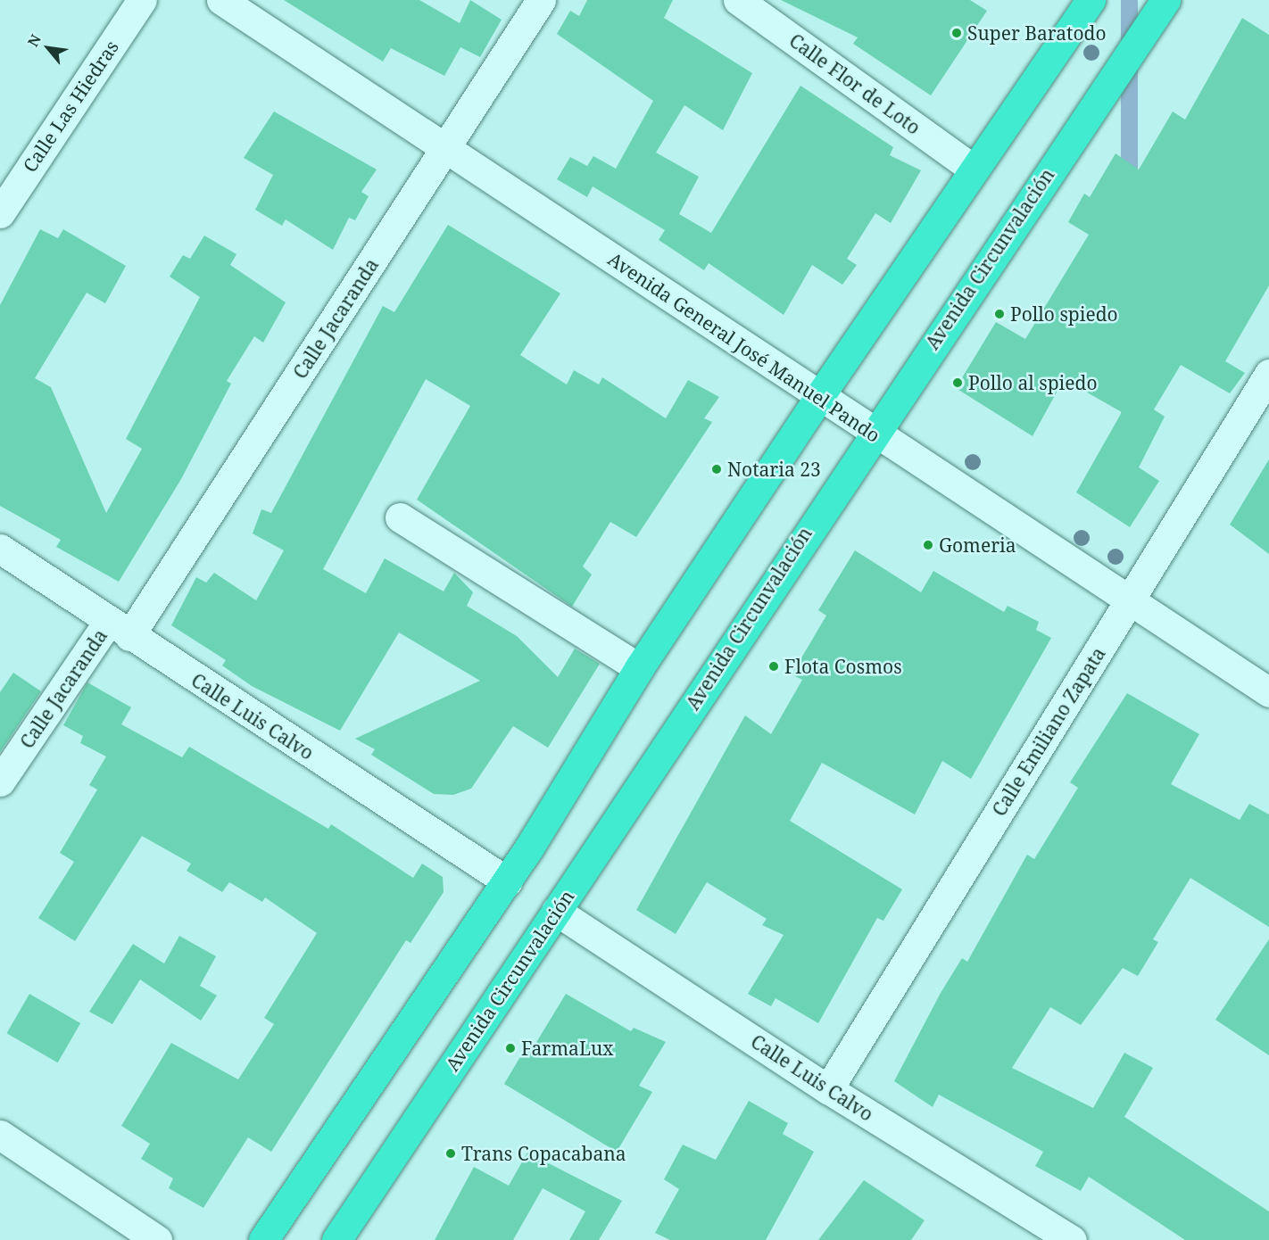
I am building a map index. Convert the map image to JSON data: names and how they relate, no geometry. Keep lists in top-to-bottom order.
{
  "streets": {
    "highway": ["Avenida Circunvalación"],
    "street": [
      "Calle Flor de Loto",
      "Calle Las Hiedras",
      "Calle Jacaranda",
      "Avenida General José Manuel Pando",
      "Calle Luis Calvo",
      "Calle Emiliano Zapata"
    ]
  },
  "crossings": [
    ["Avenida Circunvalación", "Avenida General José Manuel Pando"],
    ["Avenida Circunvalación", "Calle Luis Calvo"],
    ["Calle Jacaranda", "Avenida General José Manuel Pando"],
    ["Calle Jacaranda", "Calle Luis Calvo"],
    ["Avenida General José Manuel Pando", "Calle Emiliano Zapata"],
    ["Calle Luis Calvo", "Calle Emiliano Zapata"]
  ],
  "places": [
    "Super Baratodo",
    "Pollo spiedo",
    "Pollo al spiedo",
    "Notaria 23",
    "Gomeria",
    "Flota Cosmos",
    "FarmaLux",
    "Trans Copacabana"
  ],
  "north": "top left"
}
